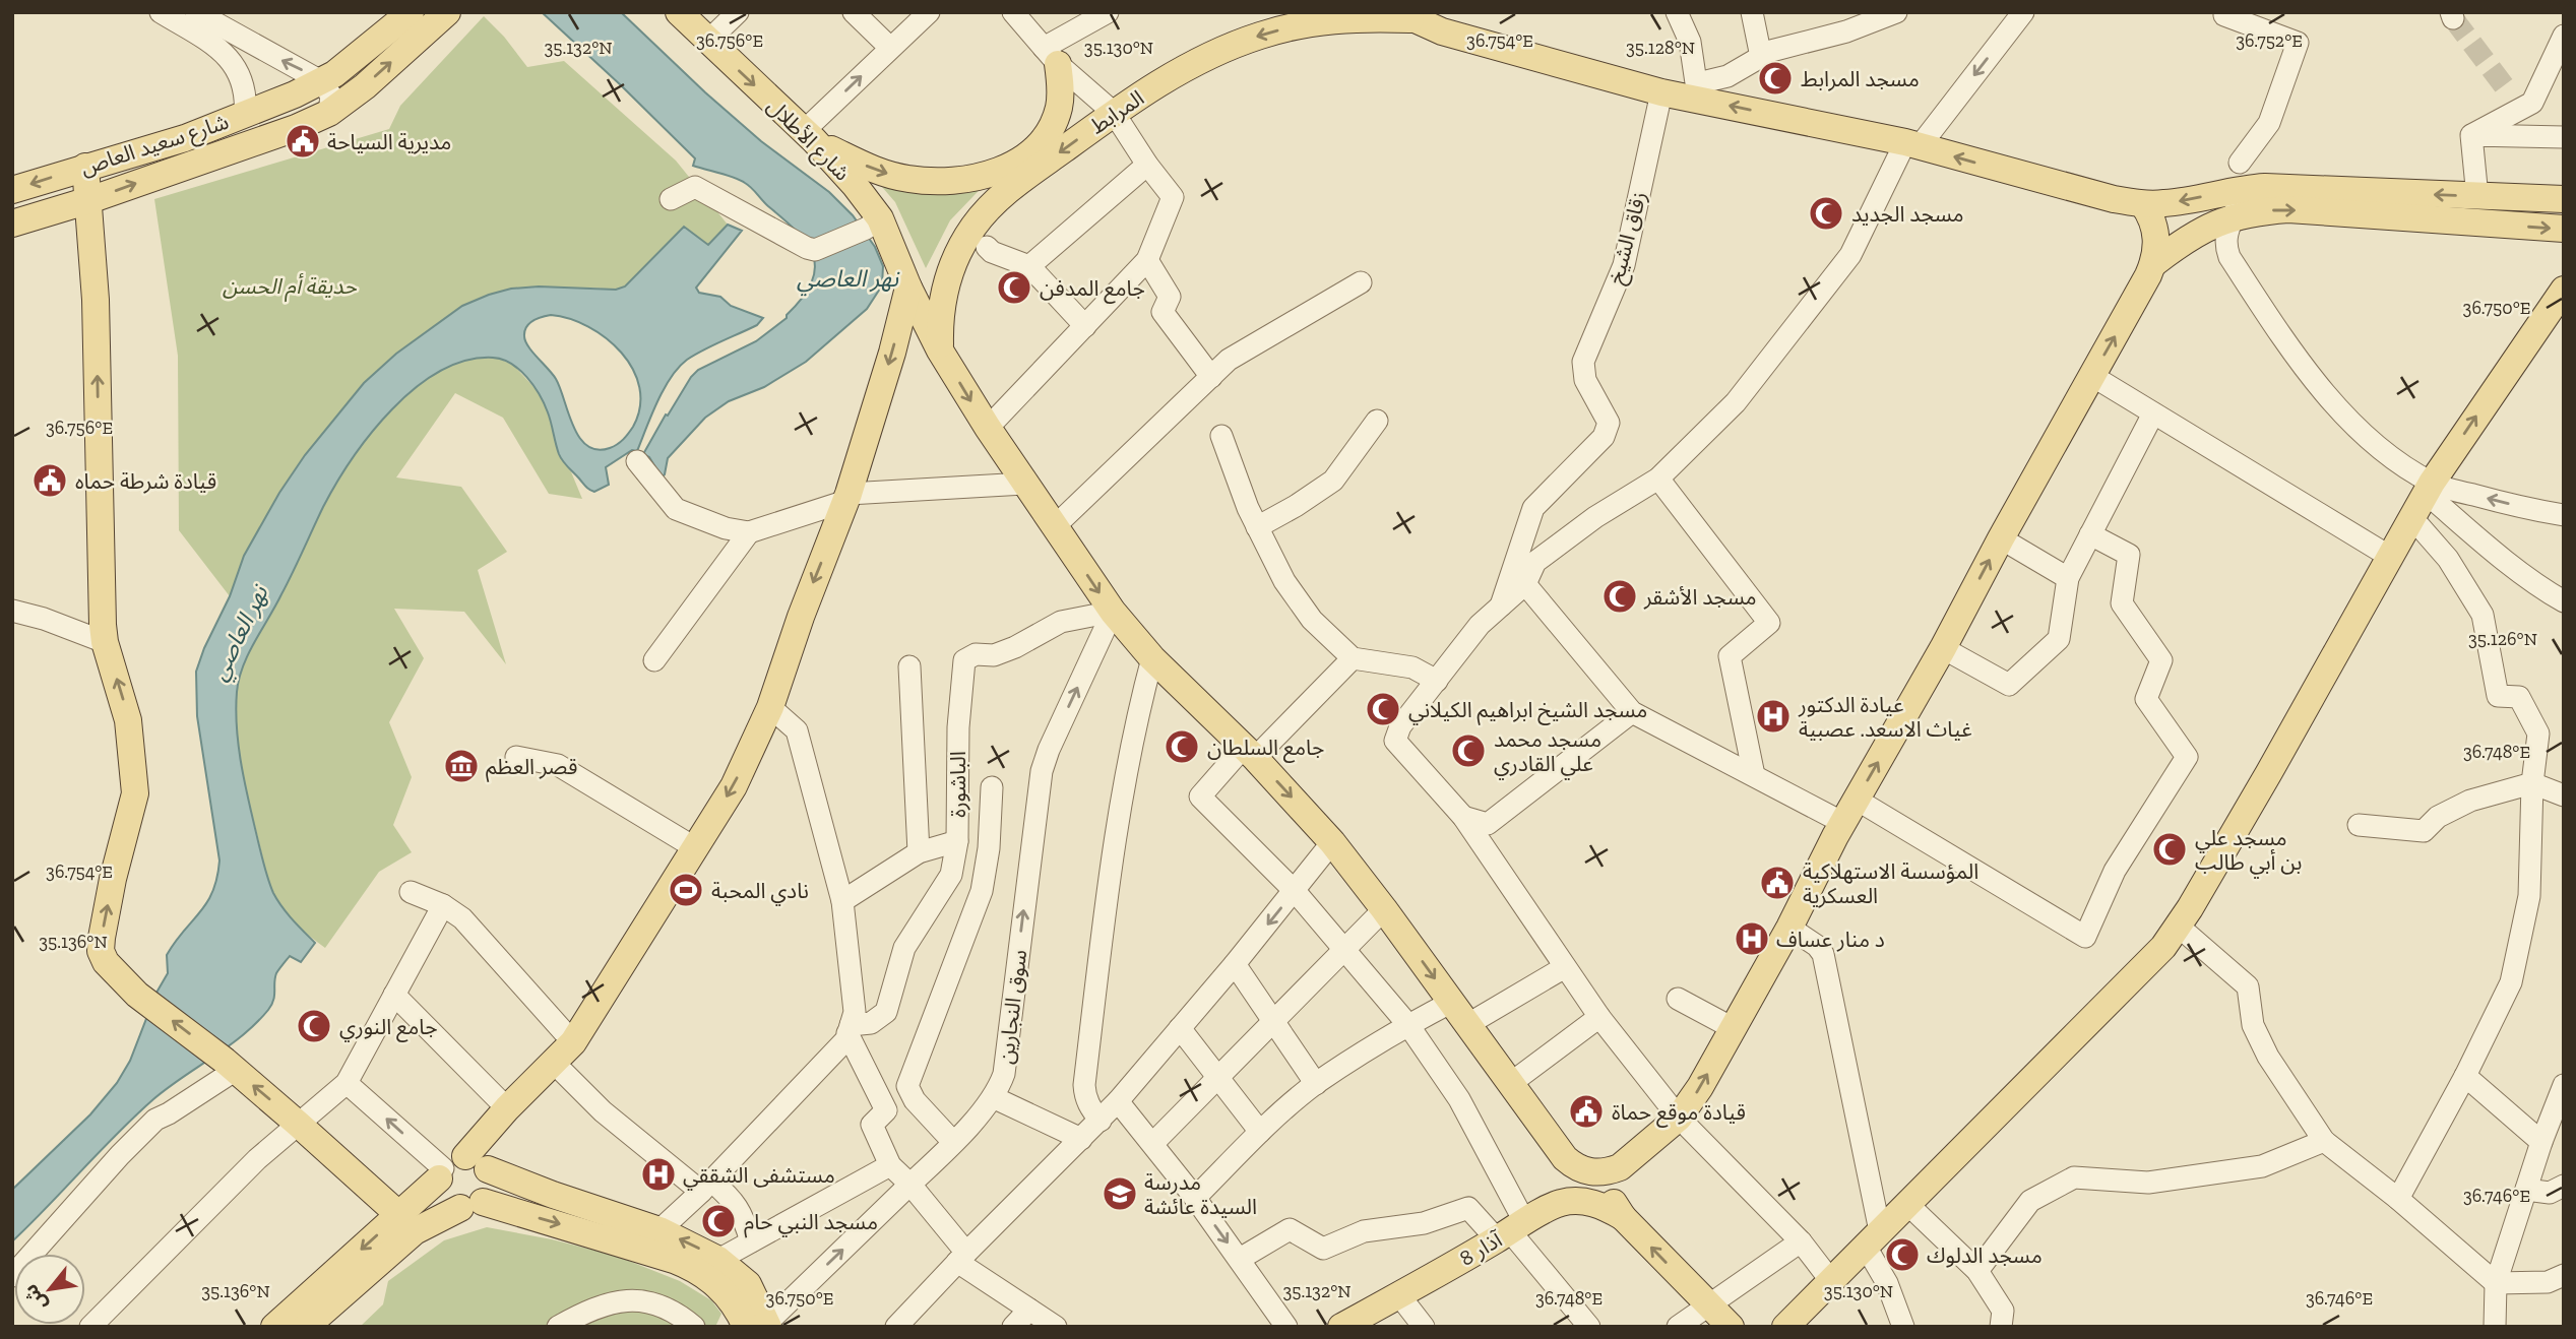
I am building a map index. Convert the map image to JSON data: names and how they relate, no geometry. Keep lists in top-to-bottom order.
{
  "streets": {
    "main road": [
      "المرابط",
      "شارع الأطلال",
      "شارع سعيد العاص",
      "8 آذار"
    ],
    "street": ["زقاق الشيخ", "الباشورة", "سوق النجارين"]
  },
  "crossings": [
    ["المرابط", "شارع الأطلال"],
    ["المرابط", "زقاق الشيخ"],
    ["شارع الأطلال", "الباشورة"],
    ["شارع الأطلال", "سوق النجارين"],
    ["الباشورة", "سوق النجارين"]
  ],
  "one_way": ["المرابط", "شارع الأطلال"],
  "water": ["نهر العاصي"],
  "parks": ["حديقة أم الحسن"],
  "places": {
    "mosque": [
      "مسجد المرابط",
      "مسجد الجديد",
      "جامع المدفن",
      "مسجد الأشقر",
      "مسجد الشيخ ابراهيم الكيلاني",
      "جامع السلطان",
      "مسجد محمد علي القادري",
      "مسجد علي بن أبي طالب",
      "جامع النوري",
      "مسجد النبي حام",
      "مسجد الدلوك"
    ],
    "public building": [
      "مديرية السياحة",
      "قيادة شرطة حماه",
      "المؤسسة الاستهلاكية العسكرية",
      "قيادة موقع حماة"
    ],
    "hospital": ["عيادة الدكتور غياث الاسعد. عصبية", "د منار عساف", "مستشفى الشققي"],
    "museum": ["قصر العظم"],
    "sports": ["نادي المحبة"],
    "school or university": ["مدرسة السيدة عائشة"]
  },
  "north": "bottom left",
  "coordinates": [
    "36.756°E",
    "36.754°E",
    "36.752°E",
    "35.128°N",
    "35.132°N",
    "35.130°N",
    "36.750°E",
    "35.126°N",
    "36.748°E",
    "35.136°N",
    "36.746°E"
  ]
}
